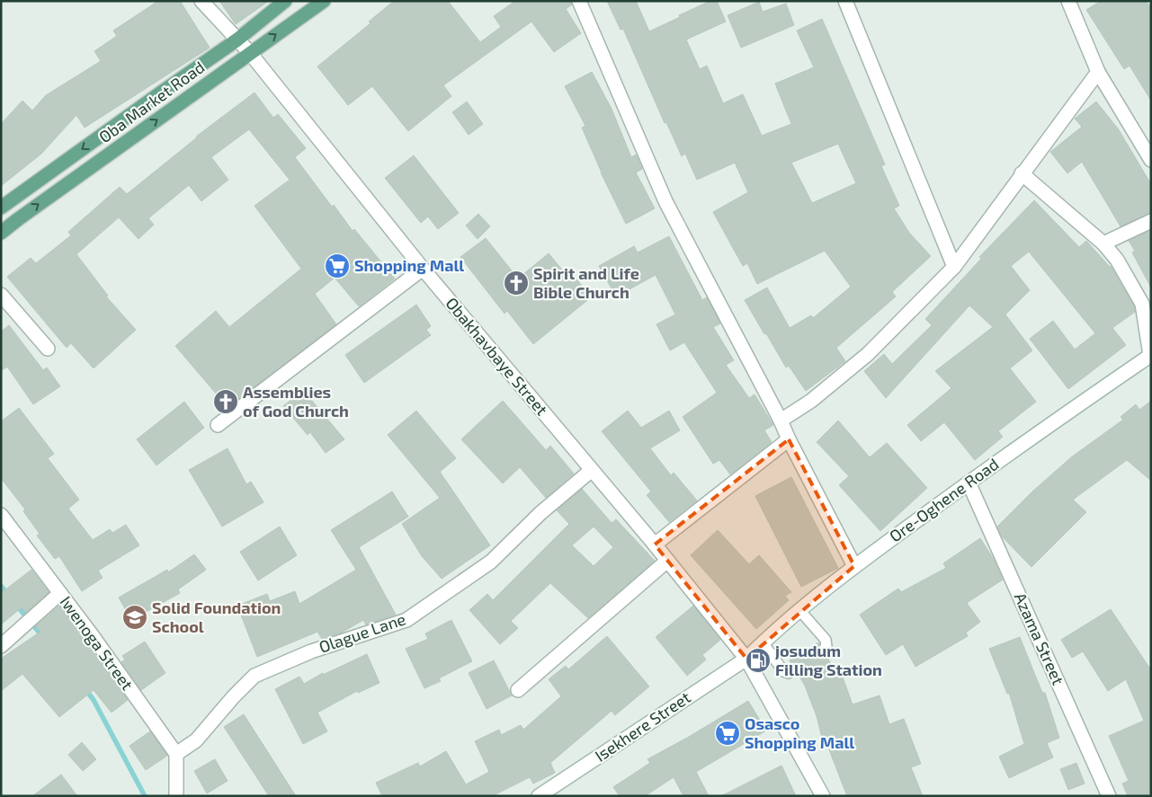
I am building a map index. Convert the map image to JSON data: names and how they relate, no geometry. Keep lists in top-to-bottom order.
{
  "streets": {
    "main road": ["Oba Market Road"],
    "street": [
      "Obakhavbaye Street",
      "Ore-Oghene Road",
      "Olague Lane",
      "Azama Street",
      "Iwenoga Street",
      "Isekhere Street"
    ]
  },
  "crossings": [
    ["Oba Market Road", "Obakhavbaye Street"],
    ["Obakhavbaye Street", "Ore-Oghene Road"],
    ["Obakhavbaye Street", "Olague Lane"],
    ["Obakhavbaye Street", "Isekhere Street"],
    ["Ore-Oghene Road", "Azama Street"],
    ["Ore-Oghene Road", "Isekhere Street"],
    ["Olague Lane", "Iwenoga Street"]
  ],
  "places": {
    "supermarket": ["Shopping Mall", "Osasco Shopping Mall"],
    "church": ["Spirit and Life Bible Church", "Assemblies of God Church"],
    "school or university": ["Solid Foundation School"],
    "fuel station": ["josudum Filling Station"]
  }
}
